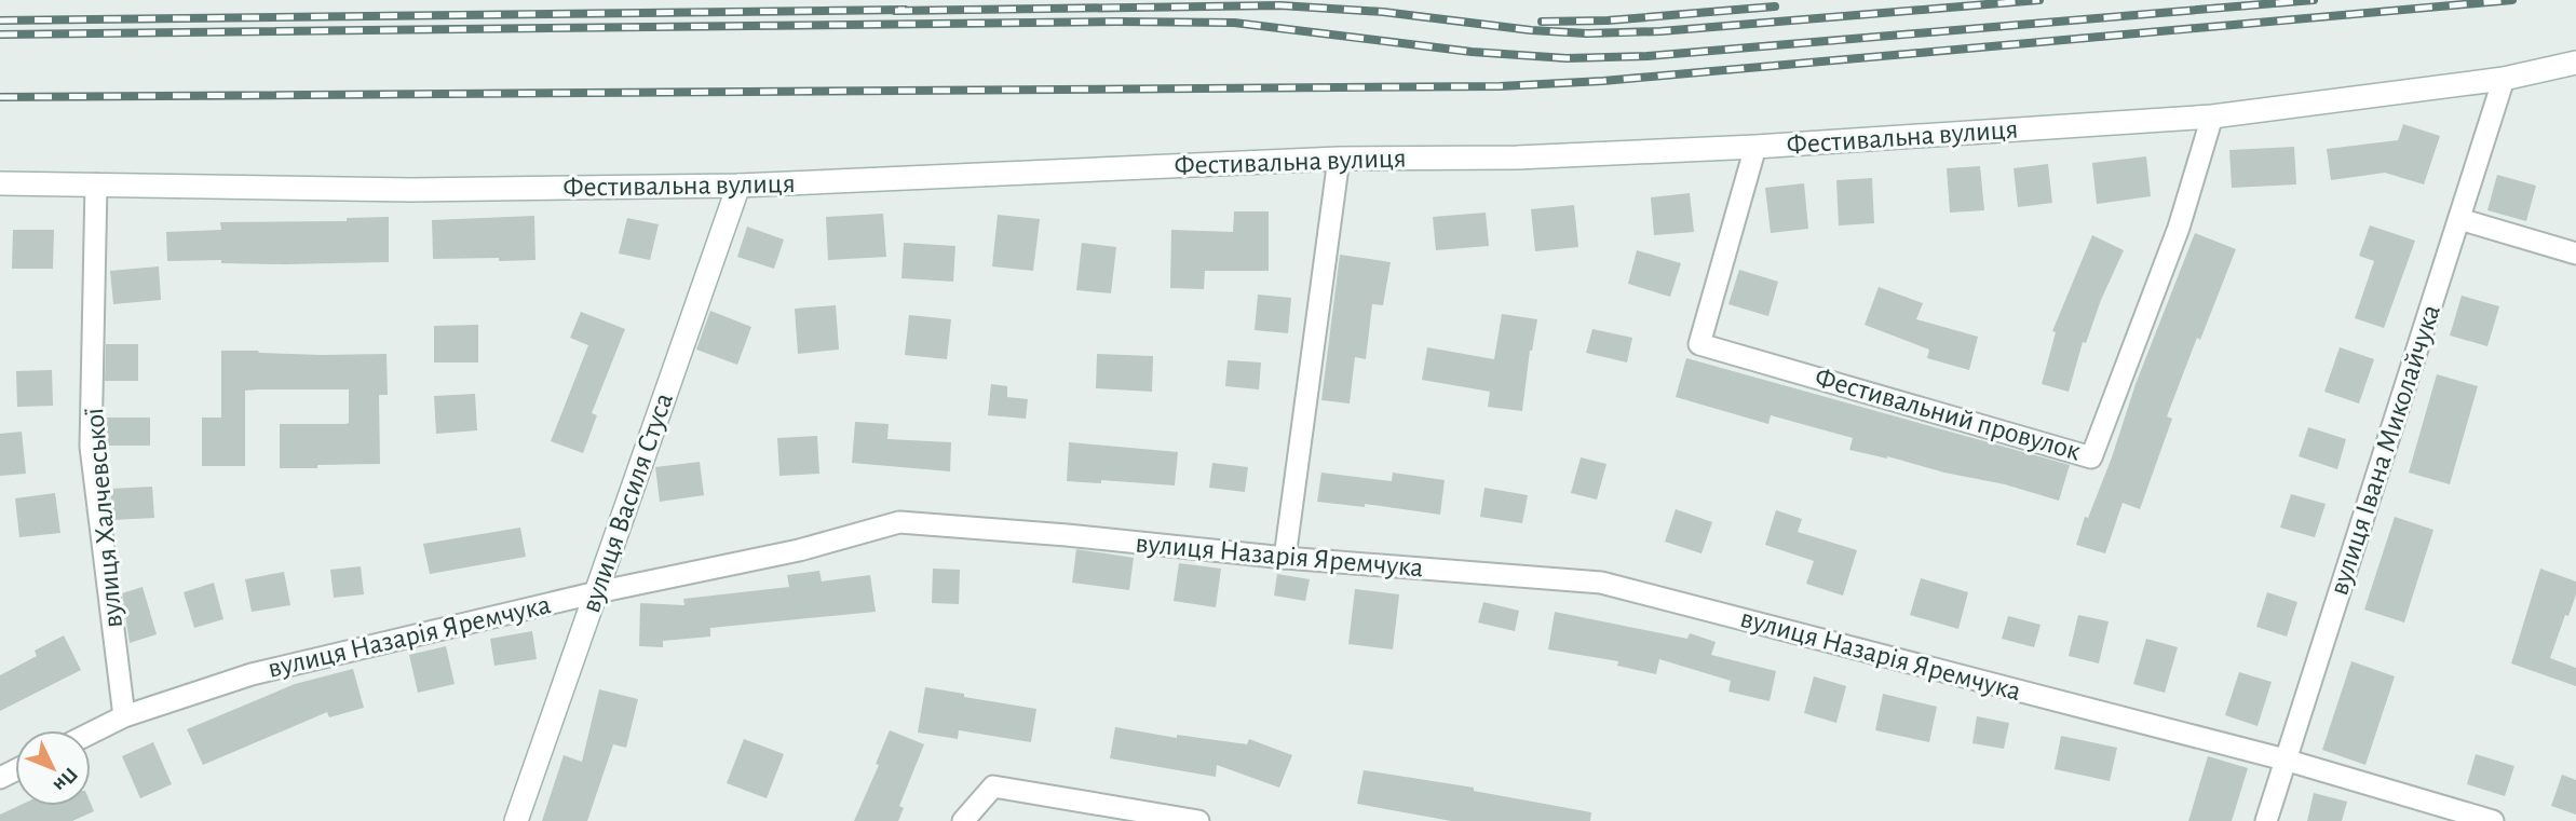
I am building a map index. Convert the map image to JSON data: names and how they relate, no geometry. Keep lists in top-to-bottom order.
{
  "streets": {
    "street": [
      "Фестивальна вулиця",
      "Фестивальний провулок",
      "вулиця Івана Миколайчука",
      "вулиця Василя Стуса",
      "вулиця Халчевської",
      "вулиця Назарія Яремчука"
    ]
  },
  "crossings": [
    ["Фестивальна вулиця", "Фестивальний провулок"],
    ["Фестивальна вулиця", "вулиця Івана Миколайчука"],
    ["Фестивальна вулиця", "вулиця Василя Стуса"],
    ["Фестивальна вулиця", "вулиця Халчевської"],
    ["вулиця Івана Миколайчука", "вулиця Назарія Яремчука"],
    ["вулиця Василя Стуса", "вулиця Назарія Яремчука"],
    ["вулиця Халчевської", "вулиця Назарія Яремчука"]
  ],
  "north": "bottom right"
}
